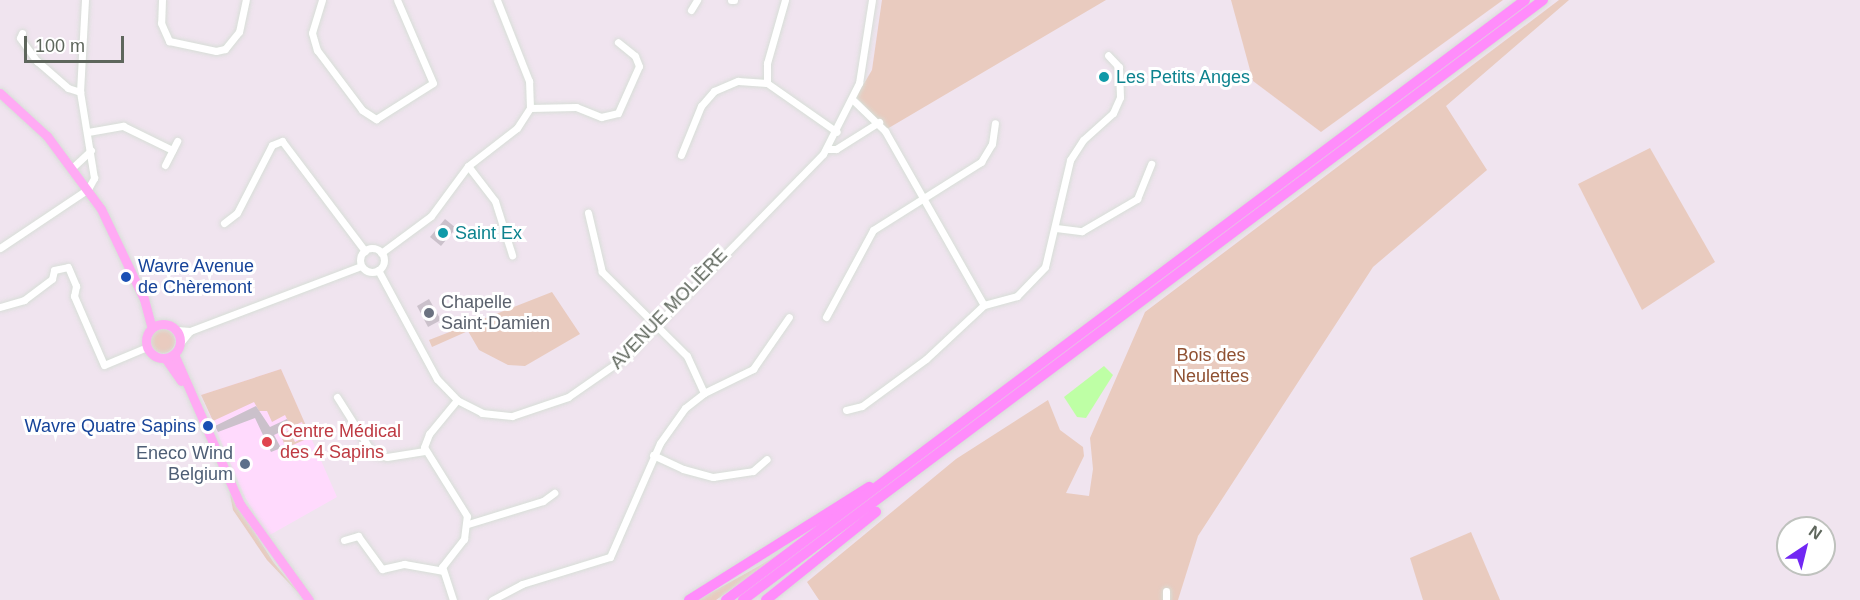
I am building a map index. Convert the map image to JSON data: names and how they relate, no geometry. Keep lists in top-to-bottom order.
{
  "streets": {
    "street": ["AVENUE MOLIÈRE"]
  },
  "parks": ["Bois des Neulettes"],
  "places": [
    "Les Petits Anges",
    "Saint Ex",
    "Wavre Avenue de Chèremont",
    "Chapelle Saint-Damien",
    "Wavre Quatre Sapins",
    "Centre Médical des 4 Sapins",
    "Eneco Wind Belgium"
  ],
  "scale_bar": "100 m",
  "north": "top right"
}
